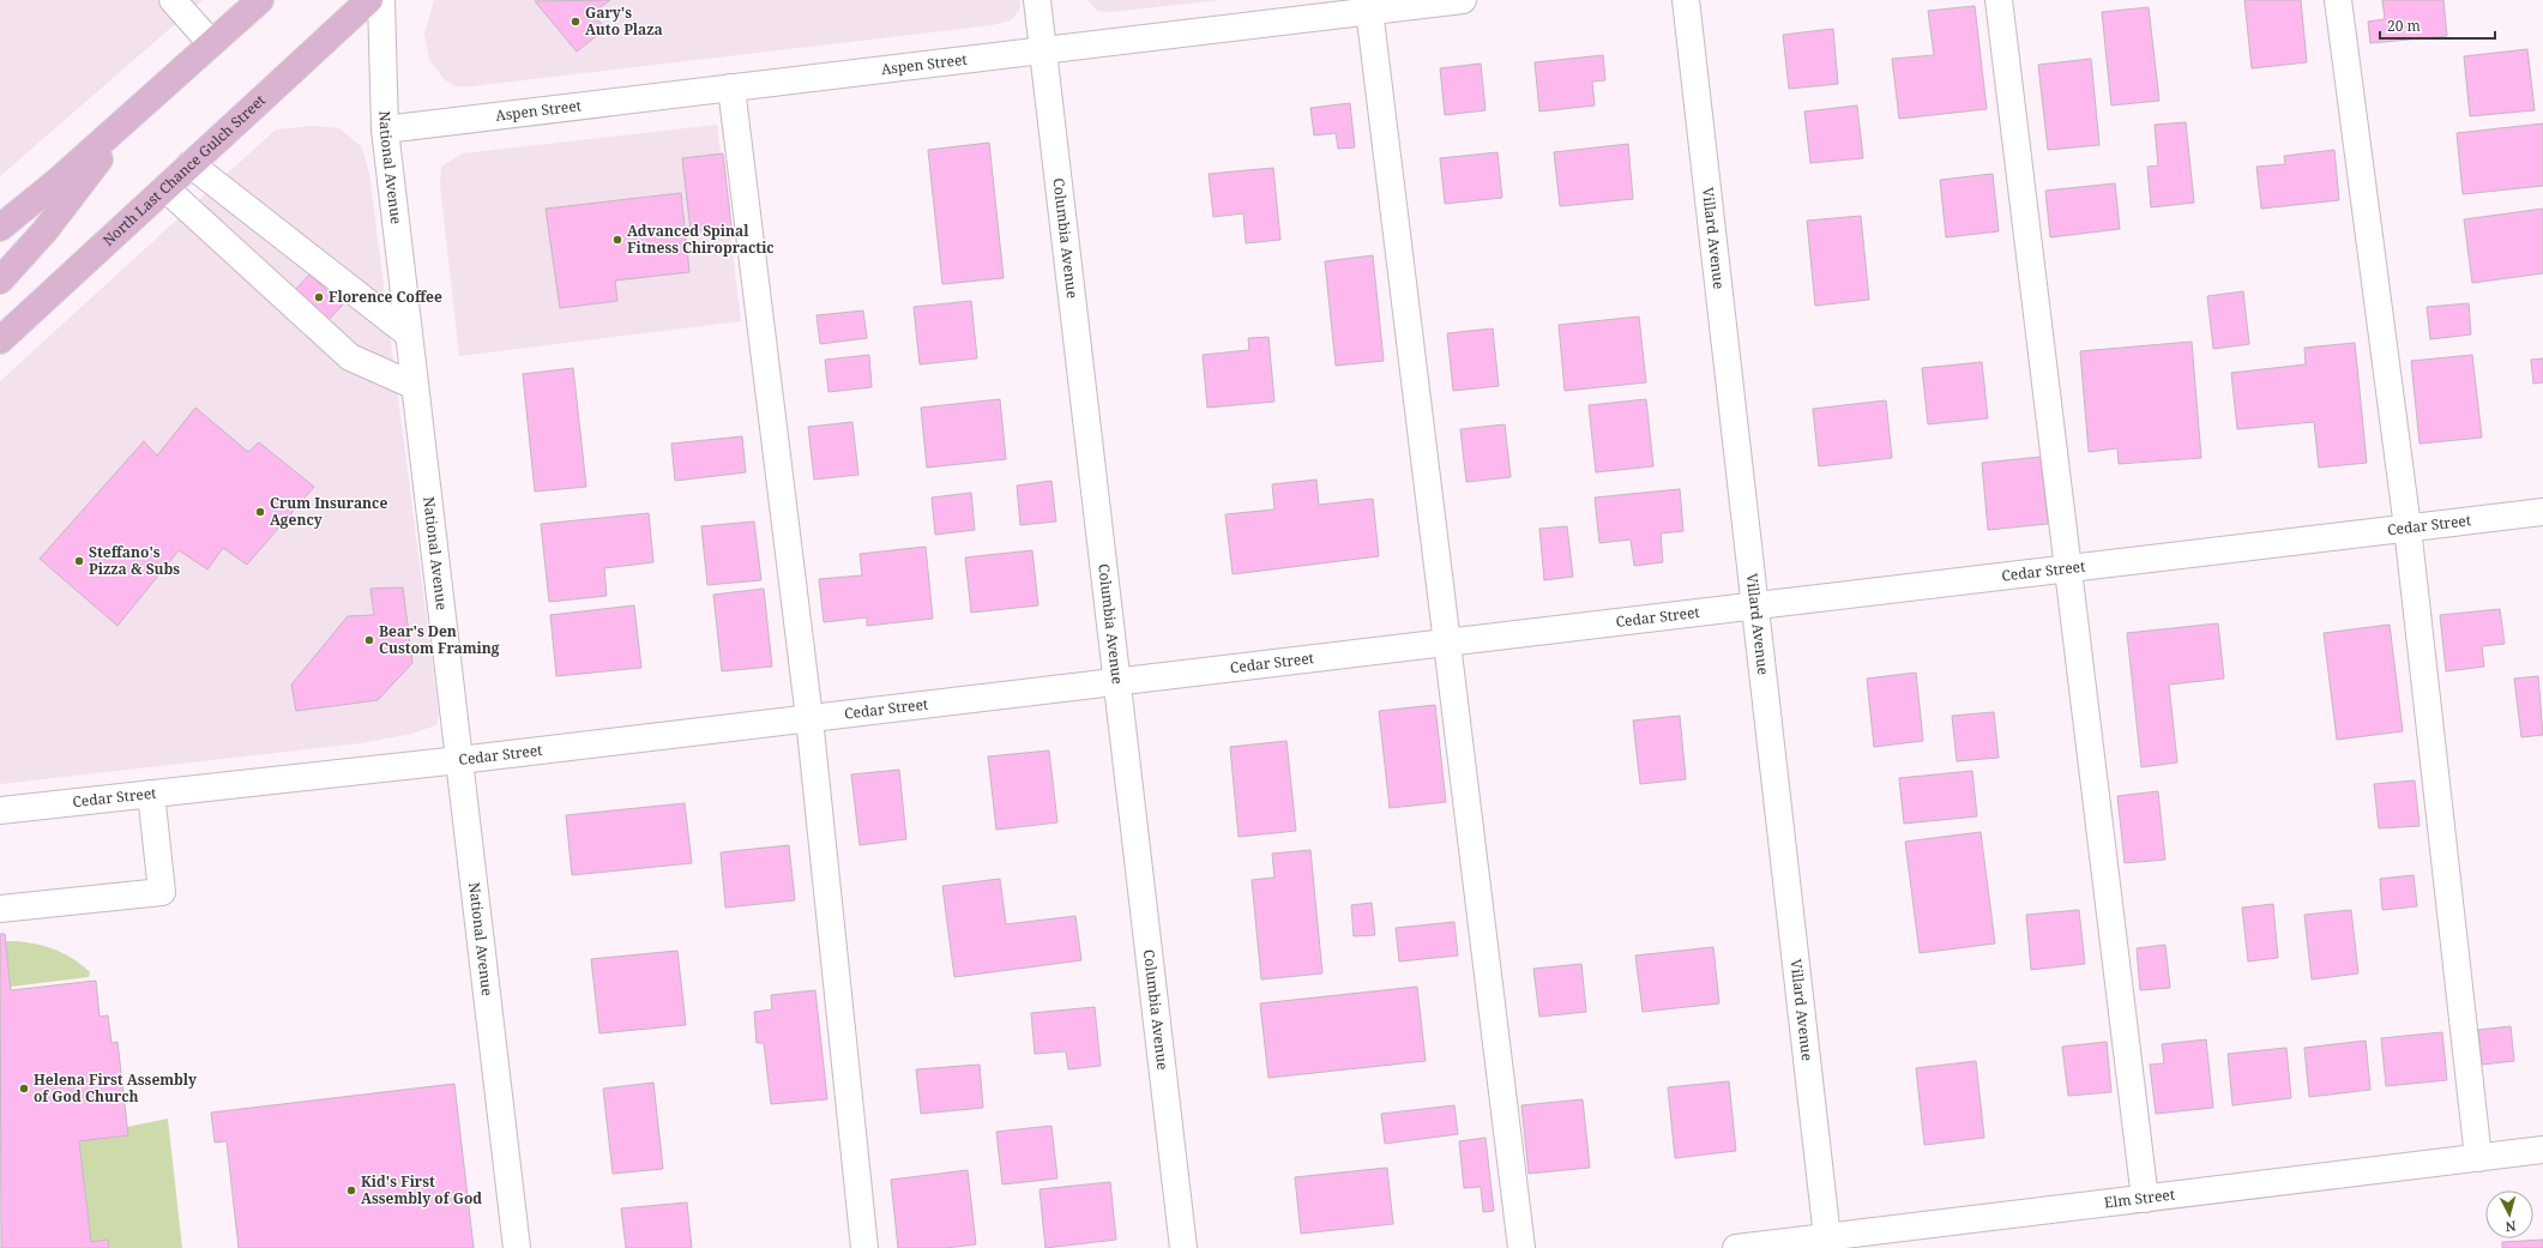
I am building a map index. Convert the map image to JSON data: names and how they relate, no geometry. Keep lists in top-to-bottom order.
{
  "streets": {
    "main road": ["North Last Chance Gulch Street"],
    "street": [
      "Aspen Street",
      "National Avenue",
      "Columbia Avenue",
      "Villard Avenue",
      "Cedar Street",
      "Elm Street"
    ]
  },
  "crossings": [
    ["Aspen Street", "National Avenue"],
    ["Aspen Street", "Columbia Avenue"],
    ["National Avenue", "Cedar Street"],
    ["Columbia Avenue", "Cedar Street"],
    ["Villard Avenue", "Cedar Street"],
    ["Villard Avenue", "Elm Street"]
  ],
  "places": [
    "Gary's Auto Plaza",
    "Advanced Spinal Fitness Chiropractic",
    "Florence Coffee",
    "Crum Insurance Agency",
    "Steffano's Pizza & Subs",
    "Bear's Den Custom Framing",
    "Helena First Assembly of God Church",
    "Kid's First Assembly of God"
  ],
  "scale_bar": "20 m",
  "north": "bottom"
}
